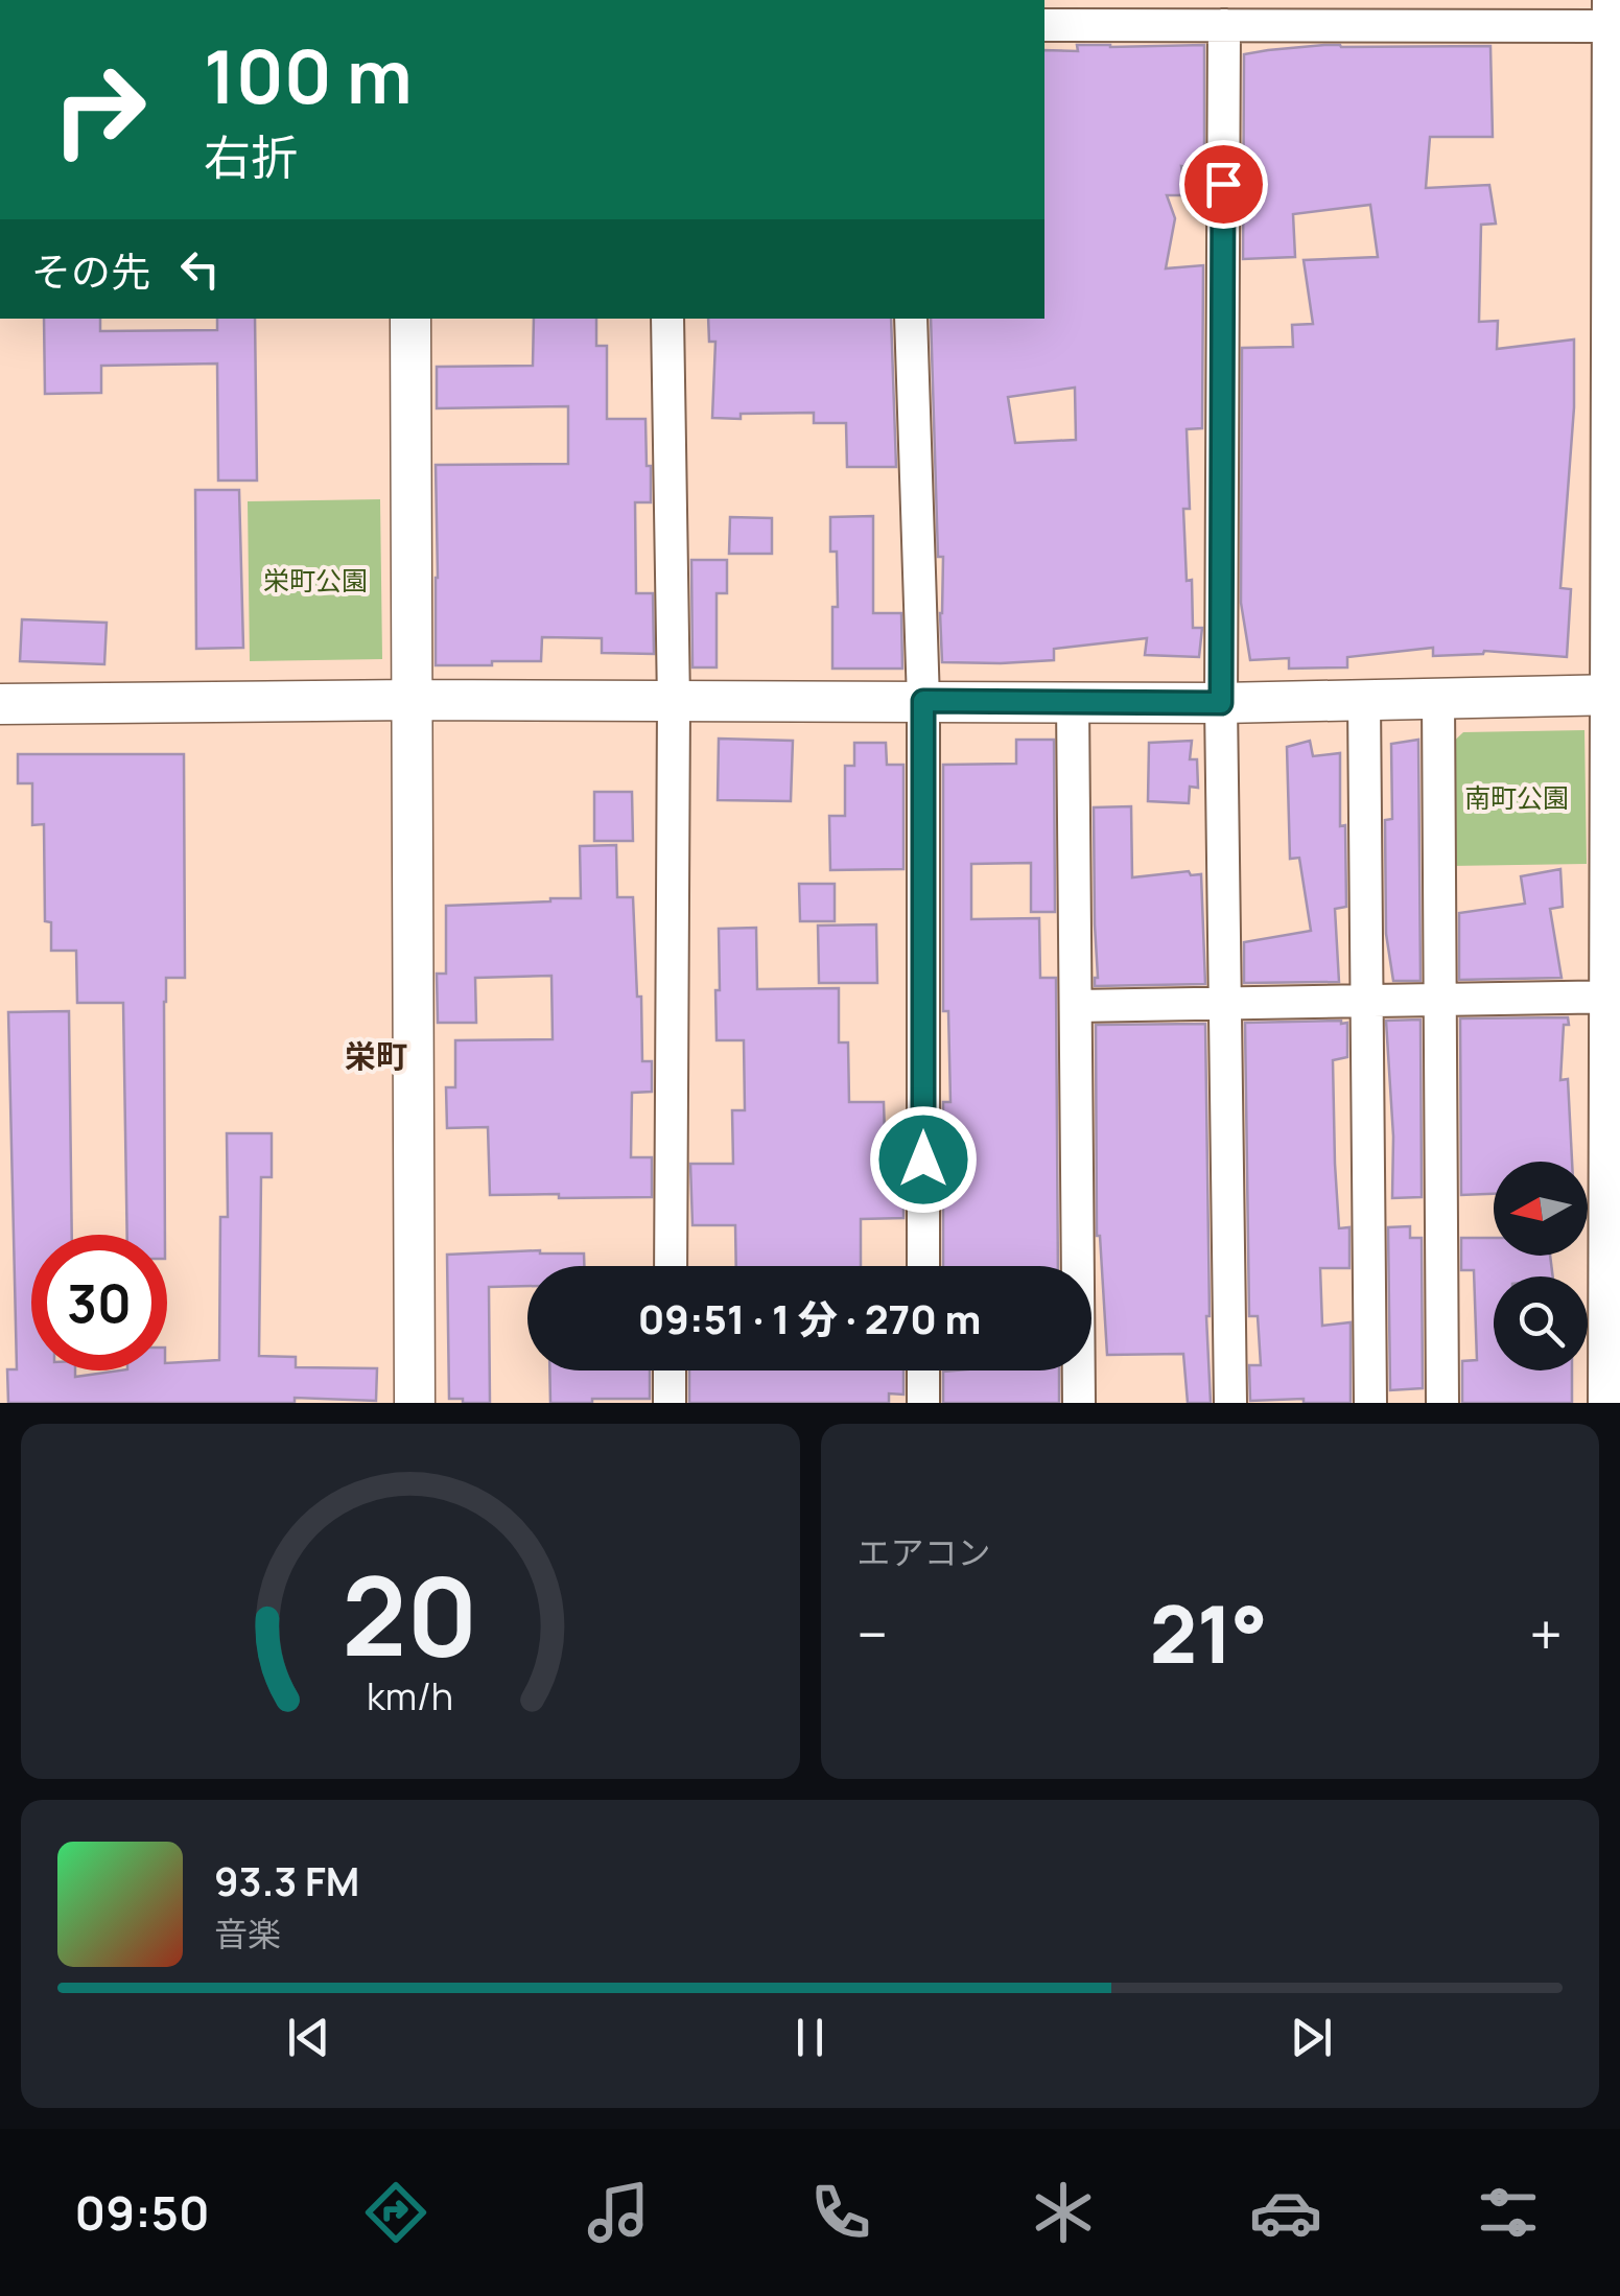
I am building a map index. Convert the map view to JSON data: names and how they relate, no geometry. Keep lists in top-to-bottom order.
{
  "districts": ["栄町"],
  "parks": ["栄町公園", "南町公園"],
  "north": "left",
  "page": {
    "turn": ["100 m", "右折"],
    "then": "その先",
    "limit": "30",
    "trip": "09:51 · 1 分 · 270 m",
    "tile": "エアコン",
    "heat": ["−", "21°", "+"],
    "song": ["93.3 FM", "音楽"],
    "tabs": "09:50",
    "gauge": ["20", "km/h"]
  }
}
